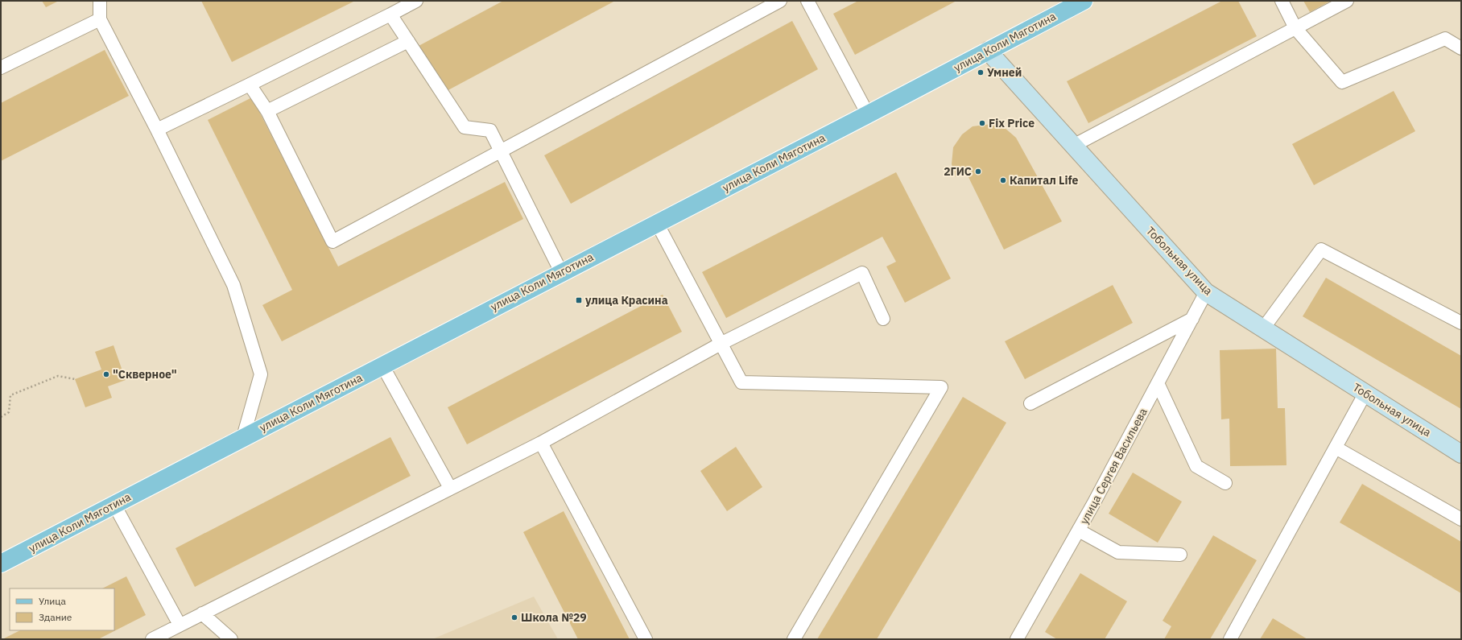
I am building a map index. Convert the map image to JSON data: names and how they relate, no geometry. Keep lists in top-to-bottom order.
{
  "streets": {
    "main road": ["улица Коли Мяготина"],
    "street": ["Тобольная улица"],
    "lane": ["улица Сергея Васильева"]
  },
  "crossings": [
    ["улица Коли Мяготина", "Тобольная улица"],
    ["Тобольная улица", "улица Сергея Васильева"]
  ],
  "places": {
    "other": [
      "Умней",
      "Fix Price",
      "2ГИС",
      "Капитал Life",
      "\"Скверное\"",
      "Школа №29"
    ],
    "transit": ["улица Красина"]
  },
  "legend": ["Улица", "Здание"]
}
